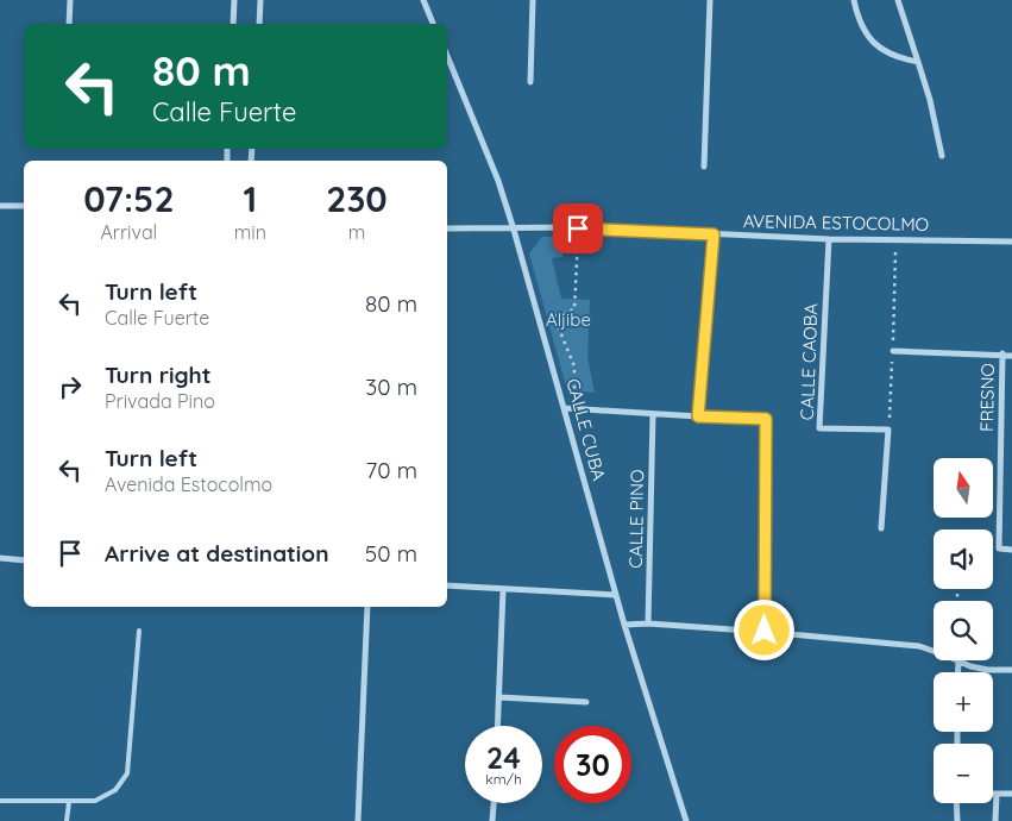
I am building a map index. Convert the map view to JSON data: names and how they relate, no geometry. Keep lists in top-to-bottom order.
{
  "streets": {
    "street": [
      "AVENIDA ESTOCOLMO",
      "CALLE CAOBA",
      "FRESNO",
      "CALLE CUBA",
      "CALLE PINO"
    ]
  },
  "crossings": [
    ["AVENIDA ESTOCOLMO", "CALLE CAOBA"],
    ["AVENIDA ESTOCOLMO", "CALLE CUBA"]
  ],
  "parks": ["Aljibe"],
  "north": "top",
  "page": {
    "turn": ["80 m", "Calle Fuerte"],
    "eta": [
      "07:52",
      "Arrival",
      "1",
      "min",
      "230",
      "m"
    ],
    "list": [
      {
        "name": "Turn left",
        "note": "Calle Fuerte",
        "value": "80 m"
      },
      {
        "name": "Turn right",
        "note": "Privada Pino",
        "value": "30 m"
      },
      {
        "name": "Turn left",
        "note": "Avenida Estocolmo",
        "value": "70 m"
      },
      {
        "name": "Arrive at destination",
        "value": "50 m"
      }
    ],
    "map_buttons": ["+", "−"],
    "speed": "24 km/h",
    "limit": "30"
  }
}
